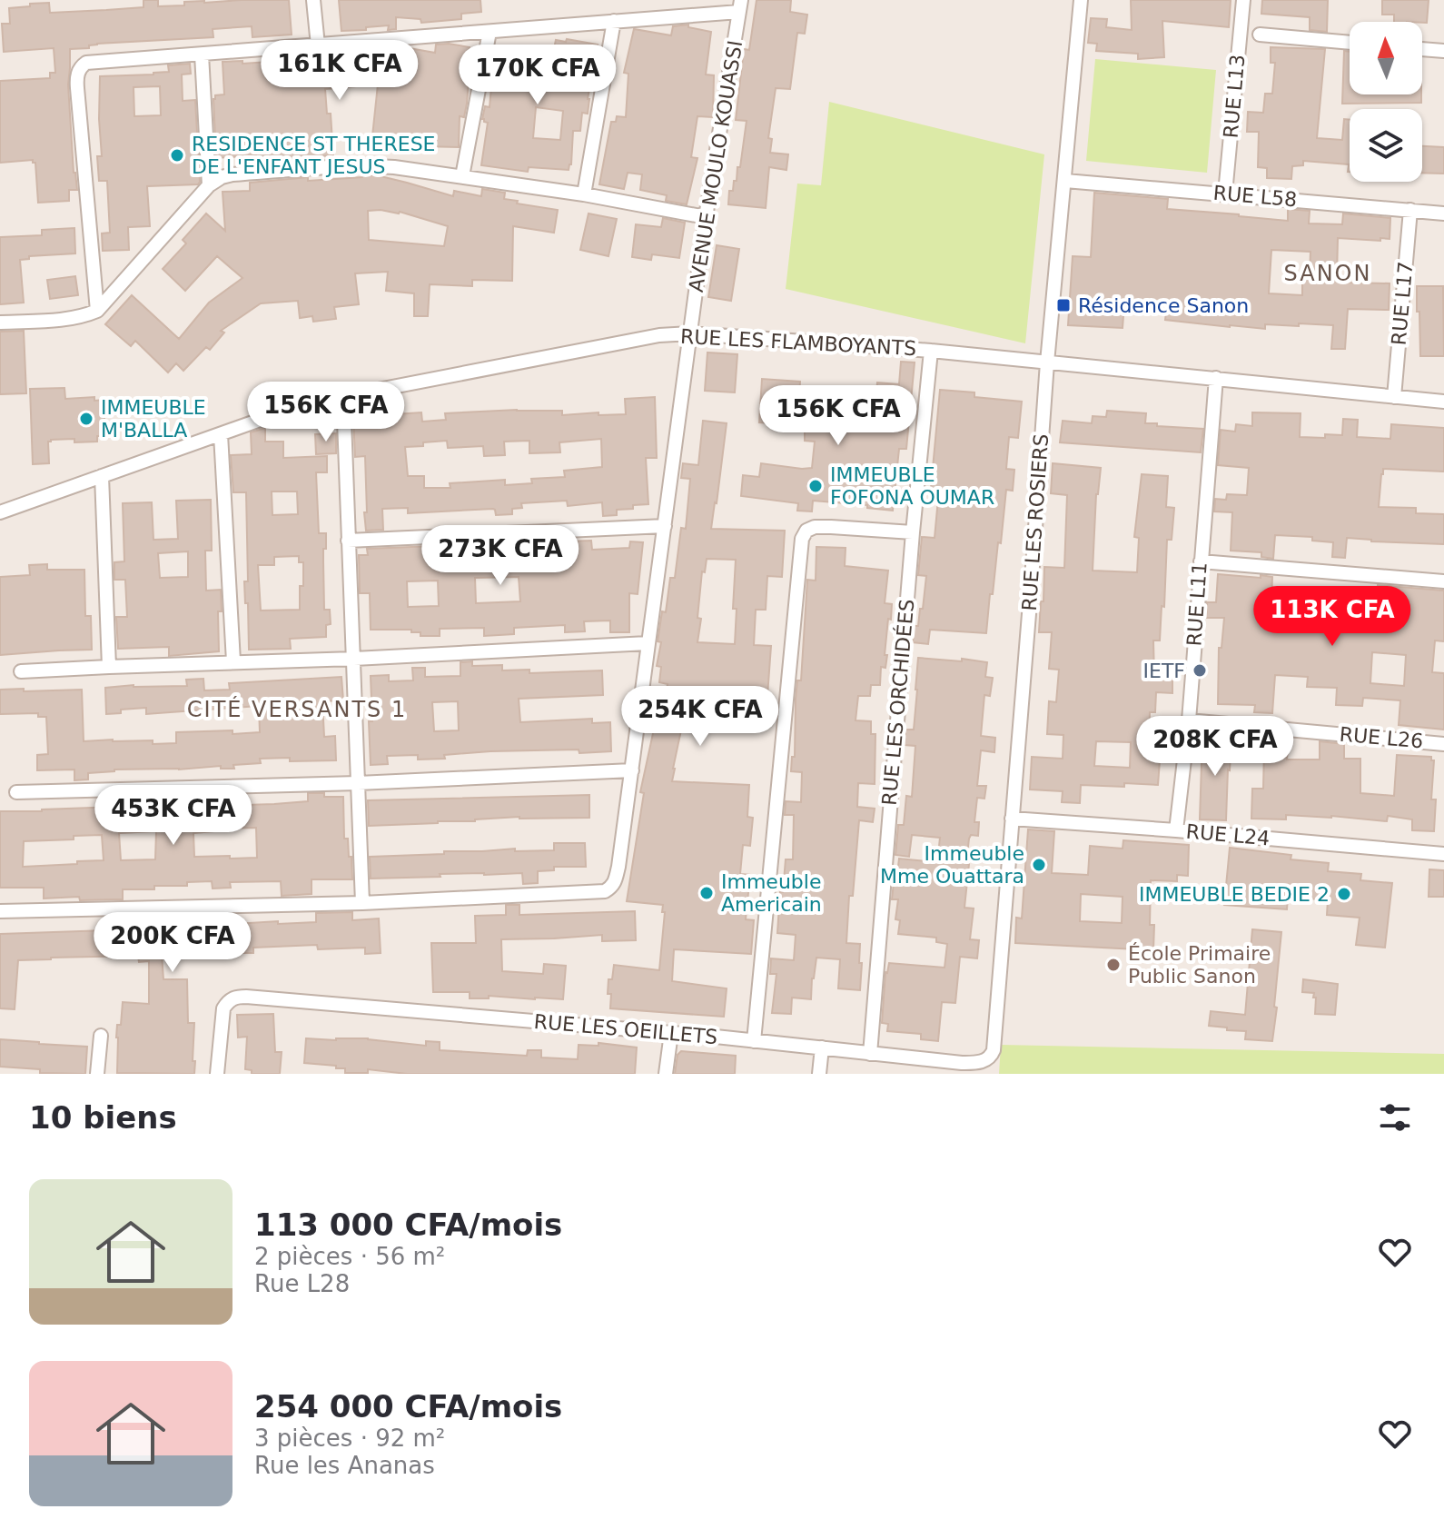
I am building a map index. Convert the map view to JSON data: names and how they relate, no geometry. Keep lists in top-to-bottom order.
{
  "streets": {
    "street": [
      "RUE L13",
      "AVENUE MOULO KOUASSI",
      "RUE L58",
      "RUE L17",
      "RUE LES FLAMBOYANTS",
      "RUE LES ROSIERS",
      "RUE L11",
      "RUE LES ORCHIDÉES",
      "RUE L26",
      "RUE L24",
      "RUE LES OEILLETS"
    ]
  },
  "crossings": [
    ["RUE L13", "RUE L58"],
    ["AVENUE MOULO KOUASSI", "RUE LES FLAMBOYANTS"],
    ["RUE L58", "RUE L17"],
    ["RUE L58", "RUE LES ROSIERS"],
    ["RUE L17", "RUE LES FLAMBOYANTS"],
    ["RUE LES FLAMBOYANTS", "RUE LES ROSIERS"],
    ["RUE LES FLAMBOYANTS", "RUE L11"],
    ["RUE LES FLAMBOYANTS", "RUE LES ORCHIDÉES"],
    ["RUE LES ROSIERS", "RUE L24"],
    ["RUE LES ROSIERS", "RUE LES OEILLETS"],
    ["RUE L11", "RUE L26"],
    ["RUE L11", "RUE L24"],
    ["RUE LES ORCHIDÉES", "RUE LES OEILLETS"]
  ],
  "districts": ["SANON", "CITÉ VERSANTS 1"],
  "places": {
    "other": [
      "RESIDENCE ST THERESE DE L'ENFANT JESUS",
      "IMMEUBLE M'BALLA",
      "IMMEUBLE FOFONA OUMAR",
      "IETF",
      "Immeuble Mme Ouattara",
      "Immeuble Americain",
      "IMMEUBLE BEDIE 2",
      "École Primaire Public Sanon"
    ],
    "transit": ["Résidence Sanon"]
  },
  "north": "top",
  "page": {
    "price": [
      "161K CFA",
      "170K CFA",
      "156K CFA",
      "156K CFA",
      "273K CFA",
      "113K CFA",
      "254K CFA",
      "208K CFA",
      "453K CFA",
      "200K CFA"
    ],
    "heading": "10 biens",
    "list": [
      {
        "name": "113 000 CFA/mois",
        "note": "2 pièces · 56 m² · Rue L28"
      },
      {
        "name": "254 000 CFA/mois",
        "note": "3 pièces · 92 m² · Rue les Ananas"
      }
    ]
  }
}
